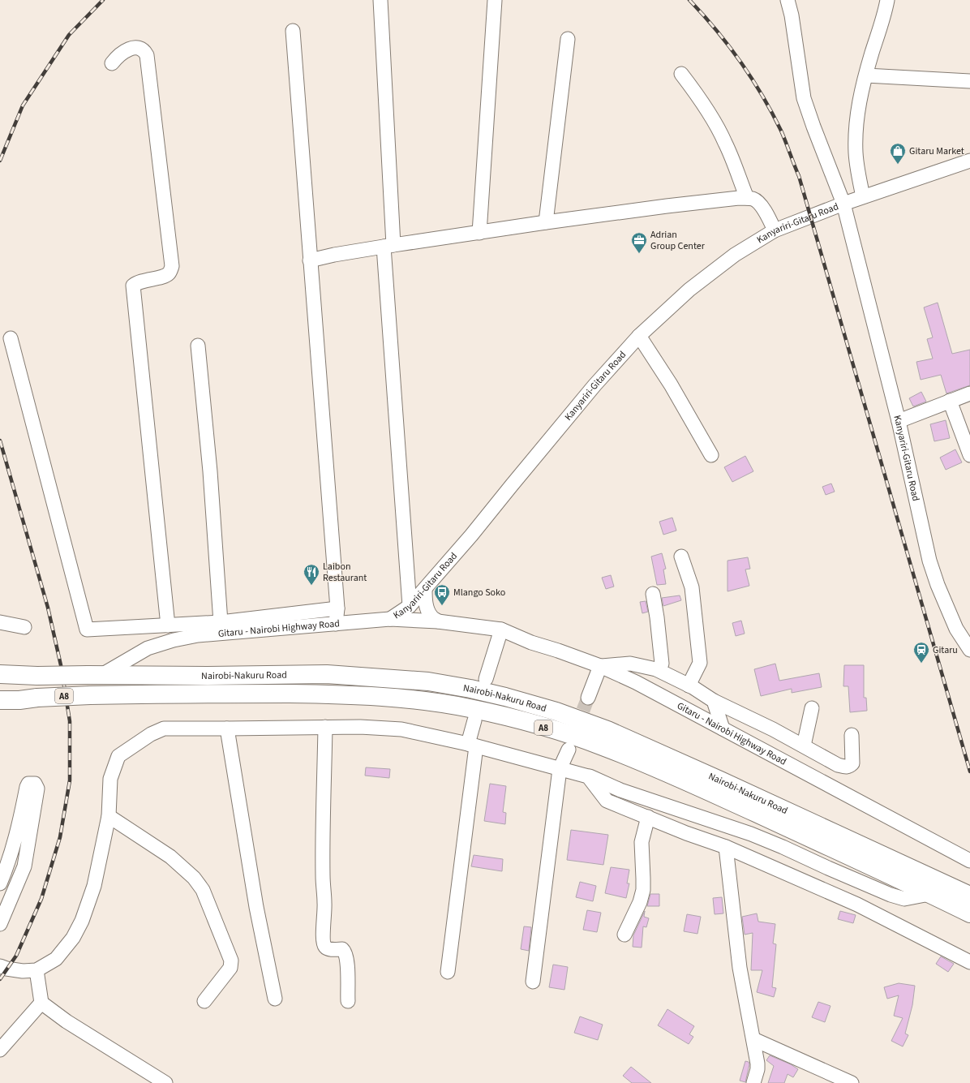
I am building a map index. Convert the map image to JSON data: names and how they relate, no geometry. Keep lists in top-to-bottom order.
{
  "streets": {
    "highway": ["Nairobi-Nakuru Road", "A8"],
    "street": ["Kanyariri-Gitaru Road", "Gitaru - Nairobi Highway Road"]
  },
  "crossings": [
    ["Kanyariri-Gitaru Road", "Gitaru - Nairobi Highway Road"],
    ["Gitaru - Nairobi Highway Road", "Nairobi-Nakuru Road"]
  ],
  "places": {
    "shop": ["Gitaru Market"],
    "office": ["Adrian Group Center"],
    "restaurant": ["Laibon Restaurant"],
    "bus stop": ["Mlango Soko"],
    "station": ["Gitaru"]
  }
}
